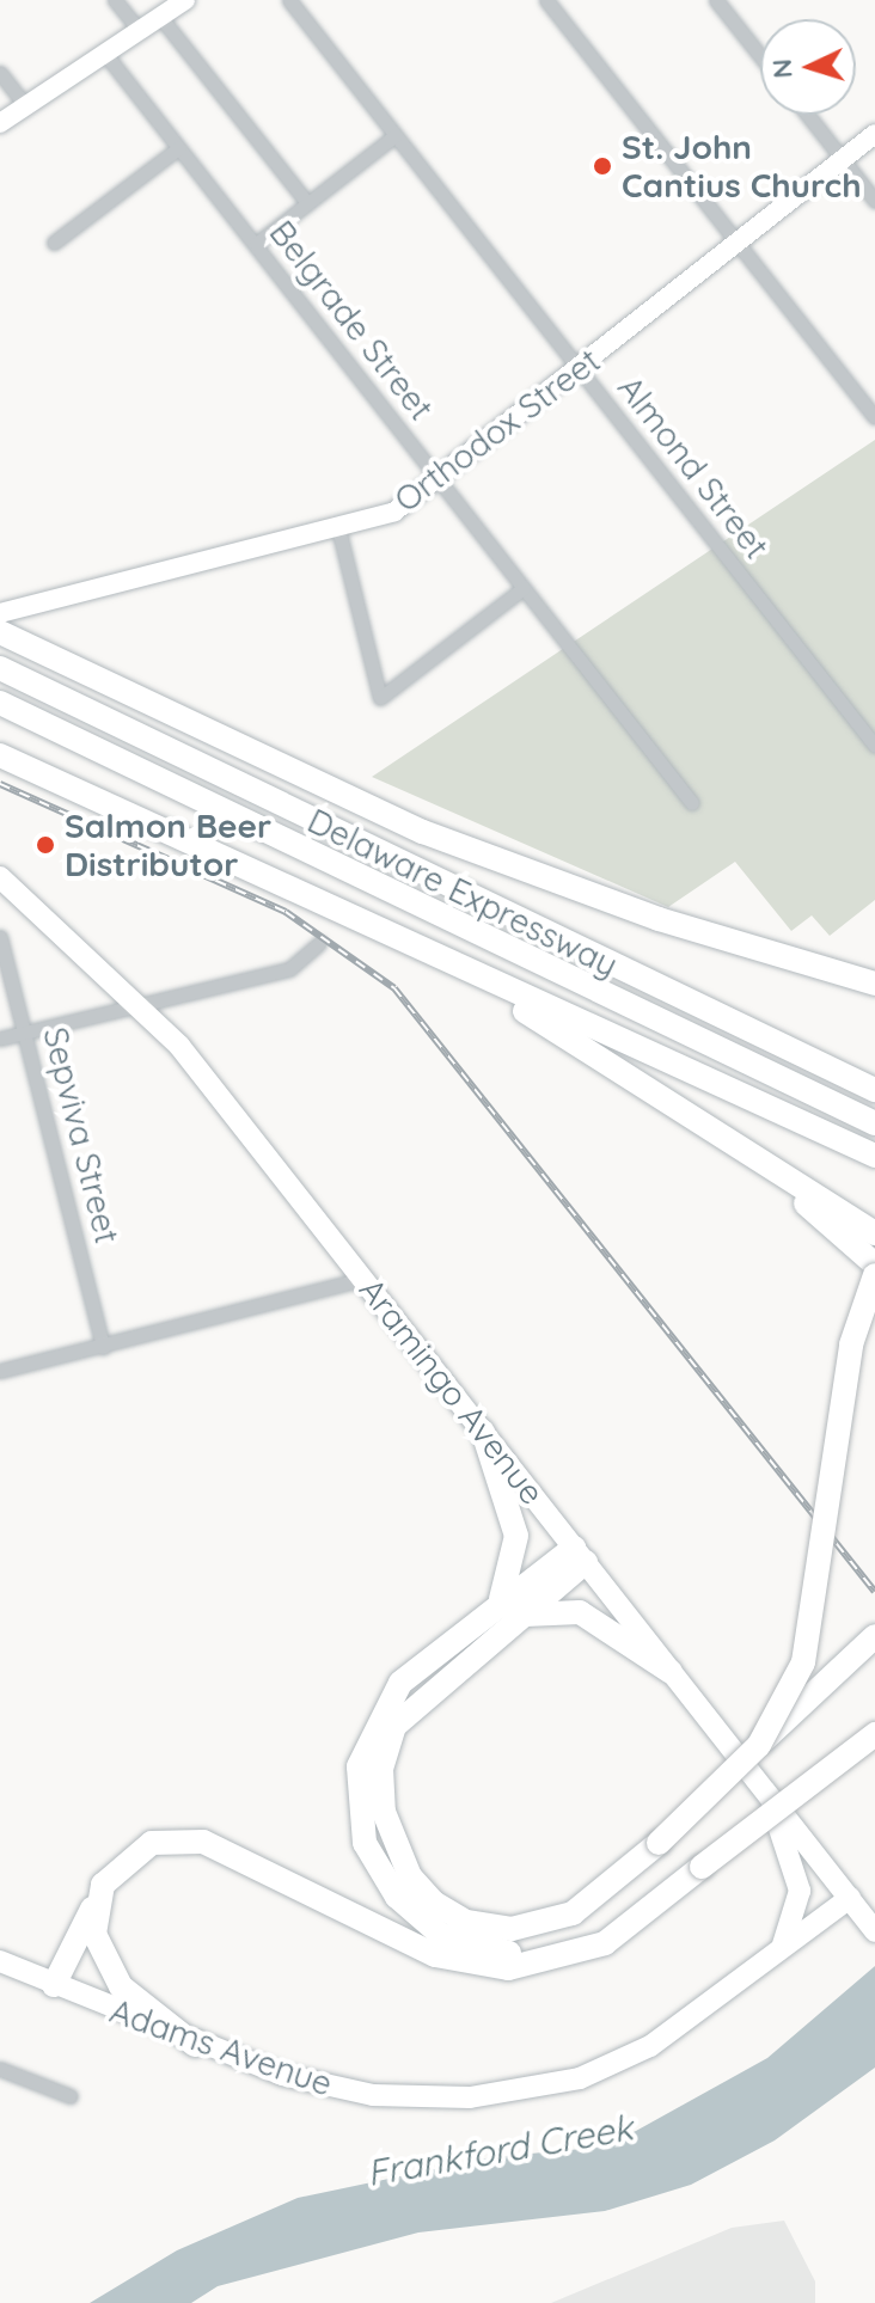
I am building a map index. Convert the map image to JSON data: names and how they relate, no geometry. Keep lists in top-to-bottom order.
{
  "streets": {
    "highway": ["Delaware Expressway"],
    "main road": ["Aramingo Avenue", "Adams Avenue"],
    "street": [
      "Belgrade Street",
      "Orthodox Street",
      "Almond Street",
      "Sepviva Street"
    ]
  },
  "crossings": [
    ["Belgrade Street", "Orthodox Street"],
    ["Orthodox Street", "Almond Street"],
    ["Aramingo Avenue", "Adams Avenue"]
  ],
  "water": ["Frankford Creek"],
  "places": ["St. John Cantius Church", "Salmon Beer Distributor"],
  "north": "left"
}
